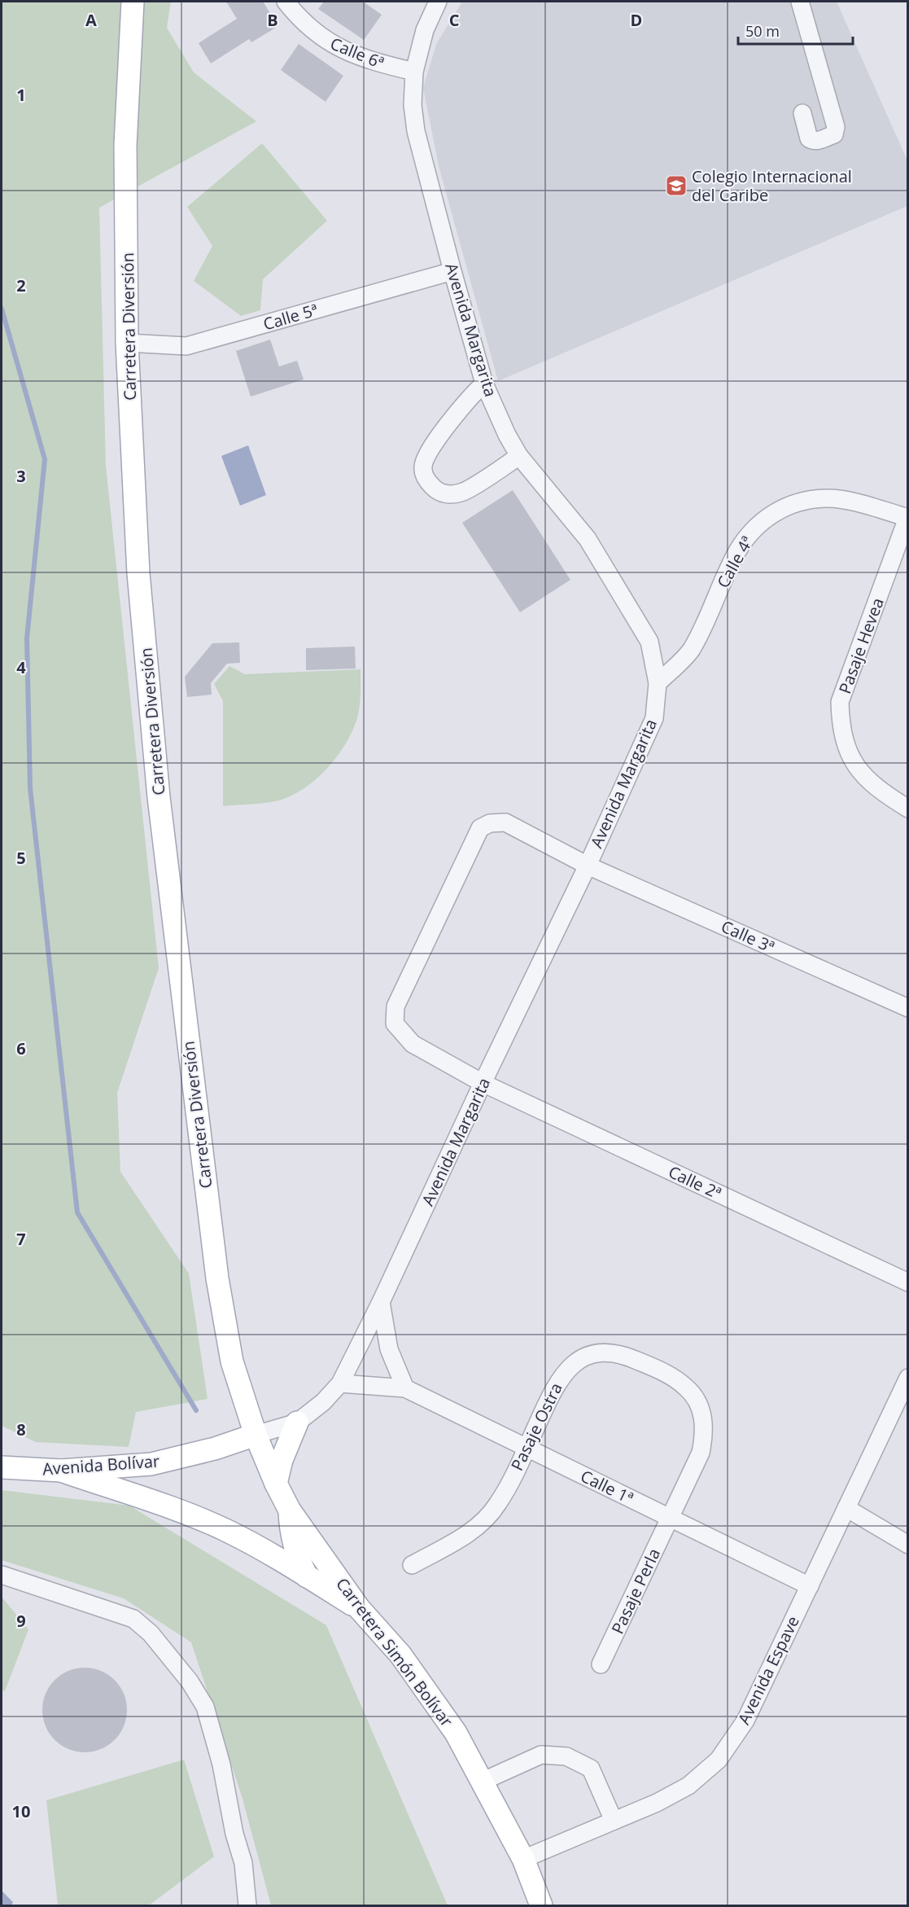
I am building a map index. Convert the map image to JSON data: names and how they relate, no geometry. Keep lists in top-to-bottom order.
{
  "streets": {
    "main road": ["Carretera Diversión", "Avenida Bolívar", "Carretera Simón Bolívar"],
    "street": [
      "Calle 6ª",
      "Calle 5ª",
      "Avenida Margarita",
      "Calle 4ª",
      "Pasaje Hevea",
      "Calle 3ª",
      "Calle 2ª",
      "Pasaje Ostra",
      "Calle 1ª",
      "Pasaje Perla",
      "Avenida Espave"
    ]
  },
  "crossings": [
    ["Calle 6ª", "Avenida Margarita"],
    ["Calle 5ª", "Carretera Diversión"],
    ["Calle 5ª", "Avenida Margarita"],
    ["Carretera Diversión", "Avenida Margarita"],
    ["Carretera Diversión", "Avenida Bolívar"],
    ["Carretera Diversión", "Carretera Simón Bolívar"],
    ["Avenida Margarita", "Calle 4ª"],
    ["Avenida Margarita", "Calle 3ª"],
    ["Avenida Margarita", "Calle 2ª"],
    ["Avenida Margarita", "Avenida Bolívar"],
    ["Avenida Margarita", "Carretera Simón Bolívar"],
    ["Calle 4ª", "Pasaje Hevea"],
    ["Calle 3ª", "Calle 2ª"],
    ["Pasaje Ostra", "Calle 1ª"],
    ["Pasaje Ostra", "Pasaje Perla"],
    ["Avenida Bolívar", "Carretera Simón Bolívar"],
    ["Calle 1ª", "Pasaje Perla"],
    ["Calle 1ª", "Avenida Espave"],
    ["Carretera Simón Bolívar", "Avenida Espave"]
  ],
  "places": {
    "school or university": ["Colegio Internacional del Caribe"]
  },
  "scale_bar": "50 m",
  "grid": {
    "columns": [
      "A",
      "B",
      "C",
      "D"
    ],
    "rows": [
      "1",
      "2",
      "3",
      "4",
      "5",
      "6",
      "7",
      "8",
      "9",
      "10"
    ]
  }
}
